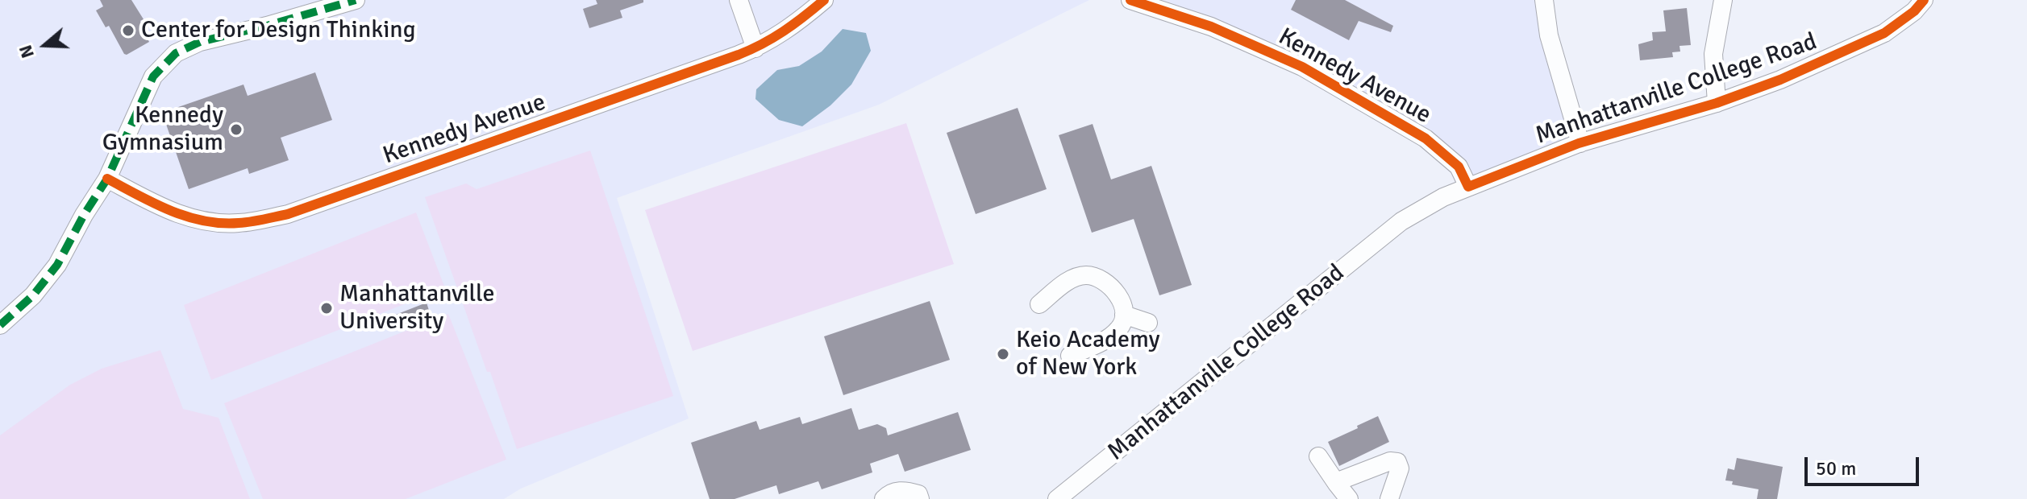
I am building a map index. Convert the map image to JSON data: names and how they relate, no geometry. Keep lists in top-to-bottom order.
{
  "streets": {
    "street": ["Kennedy Avenue", "Manhattanville College Road"]
  },
  "crossings": [
    ["Kennedy Avenue", "Manhattanville College Road"]
  ],
  "places": [
    "Center for Design Thinking",
    "Kennedy Gymnasium",
    "Manhattanville University",
    "Keio Academy of New York"
  ],
  "scale_bar": "50 m",
  "north": "left"
}
